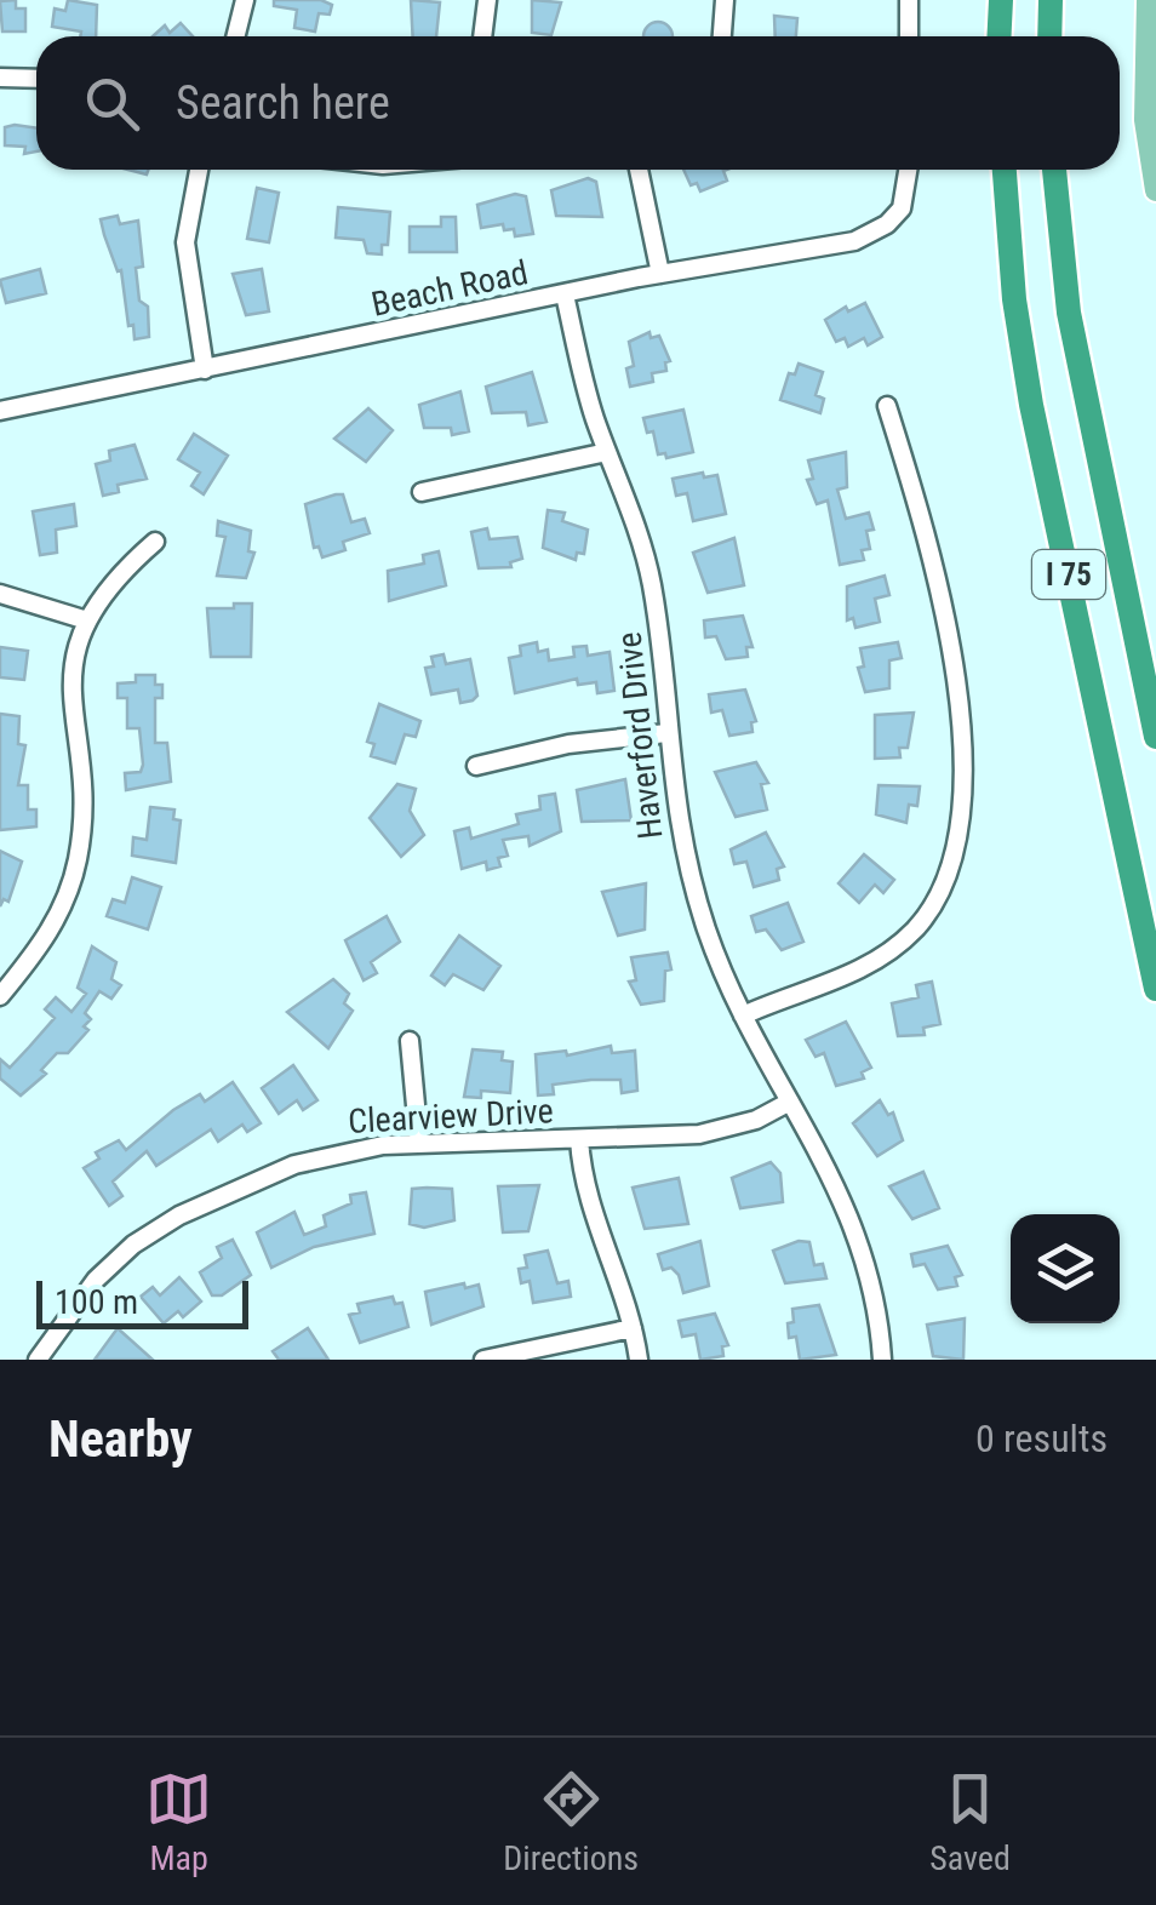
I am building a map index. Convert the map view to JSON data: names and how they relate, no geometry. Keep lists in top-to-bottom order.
{
  "streets": {
    "highway": ["I 75"],
    "street": ["Beach Road", "Haverford Drive", "Clearview Drive"]
  },
  "crossings": [
    ["Beach Road", "Haverford Drive"],
    ["Haverford Drive", "Clearview Drive"]
  ],
  "scale_bar": "100 m",
  "page": {
    "search": "Search here",
    "scale": "100 m",
    "heading": ["Nearby", "0 results"],
    "nav": ["Map", "Directions", "Saved"]
  }
}
